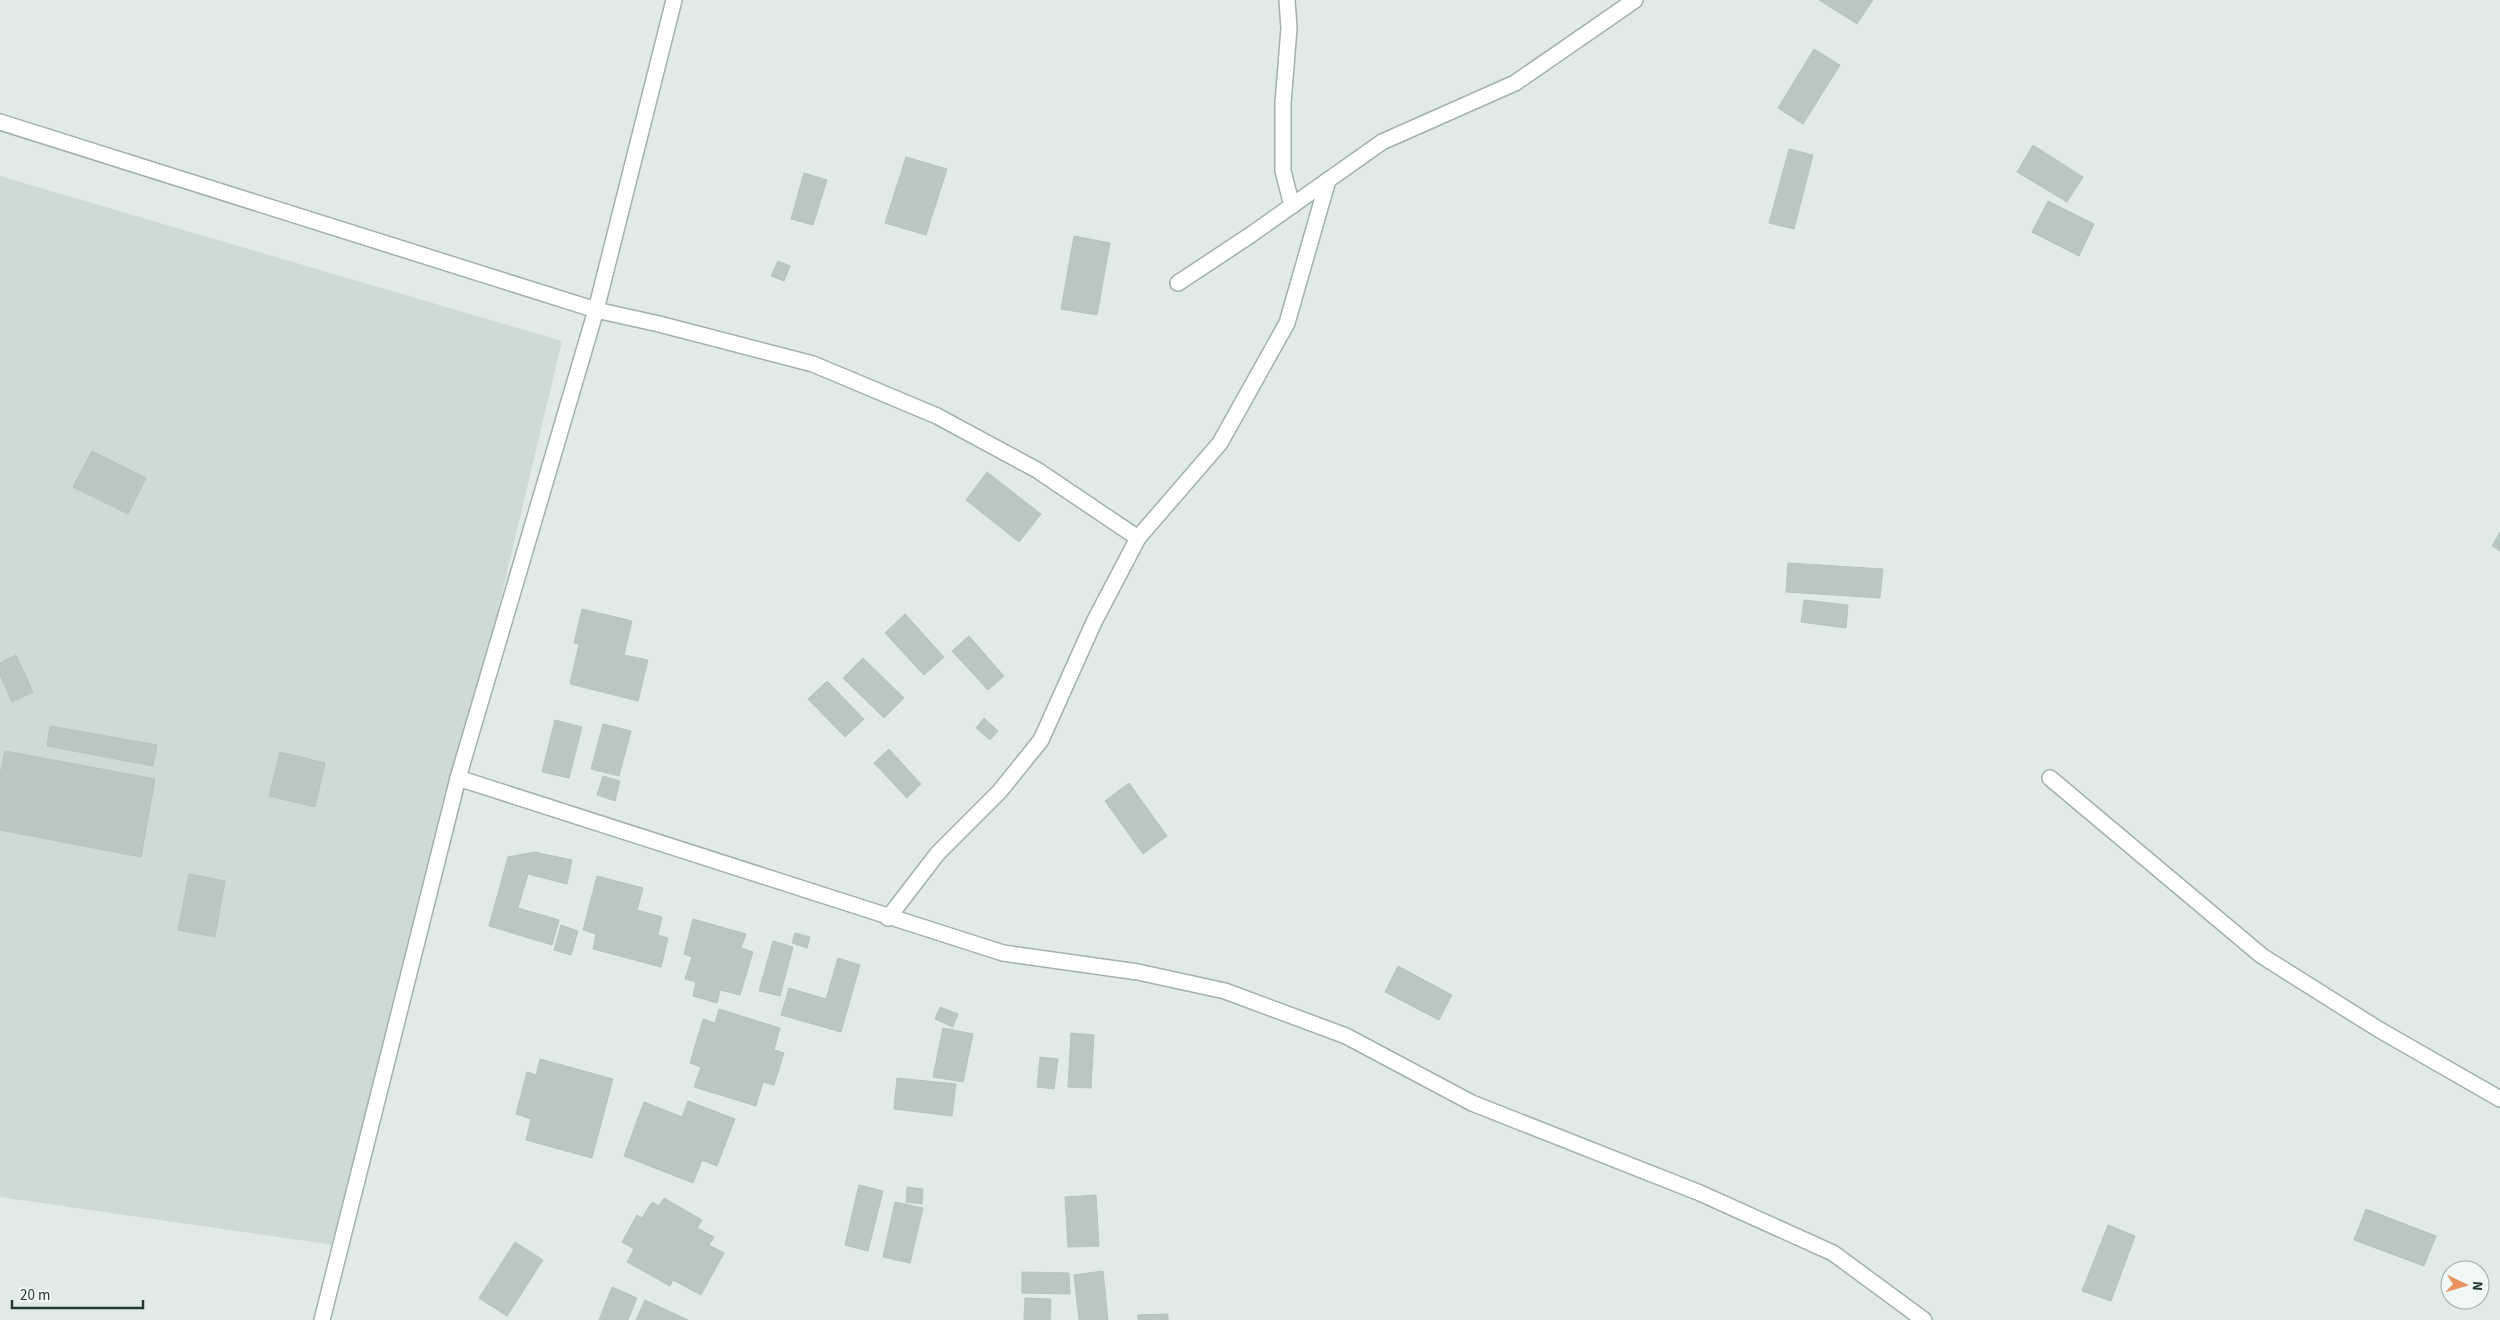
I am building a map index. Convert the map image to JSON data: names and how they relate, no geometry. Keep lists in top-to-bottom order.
{
  "scale_bar": "20 m",
  "north": "right"
}
